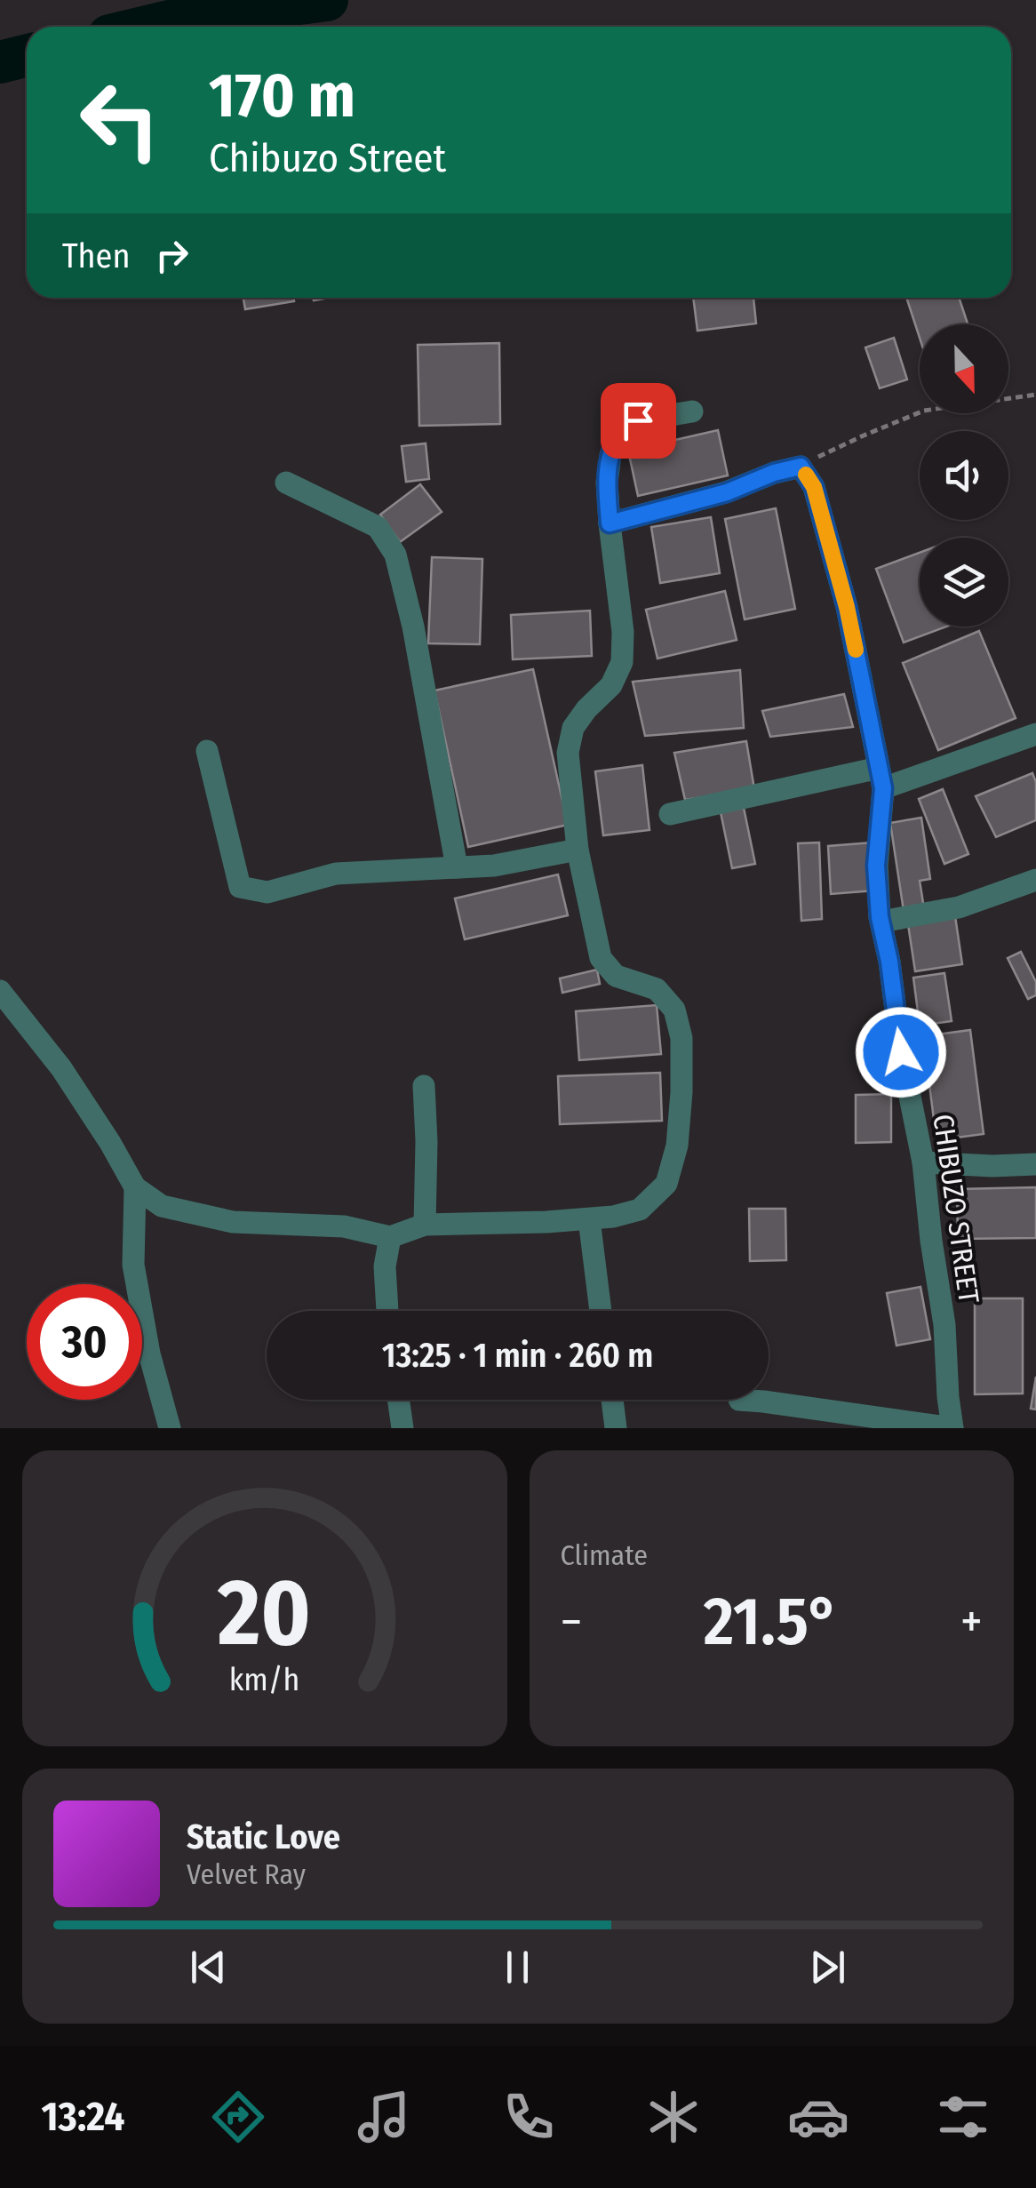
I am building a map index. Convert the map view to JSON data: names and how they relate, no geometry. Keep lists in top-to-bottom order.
{
  "streets": {
    "street": ["CHIBUZO STREET"]
  },
  "north": "bottom",
  "page": {
    "turn": ["170 m", "Chibuzo Street"],
    "then": "Then",
    "limit": "30",
    "trip": "13:25 · 1 min · 260 m",
    "tile": "Climate",
    "heat": ["−", "21.5°", "+"],
    "song": ["Static Love", "Velvet Ray"],
    "tabs": "13:24",
    "gauge": ["20", "km/h"]
  }
}
